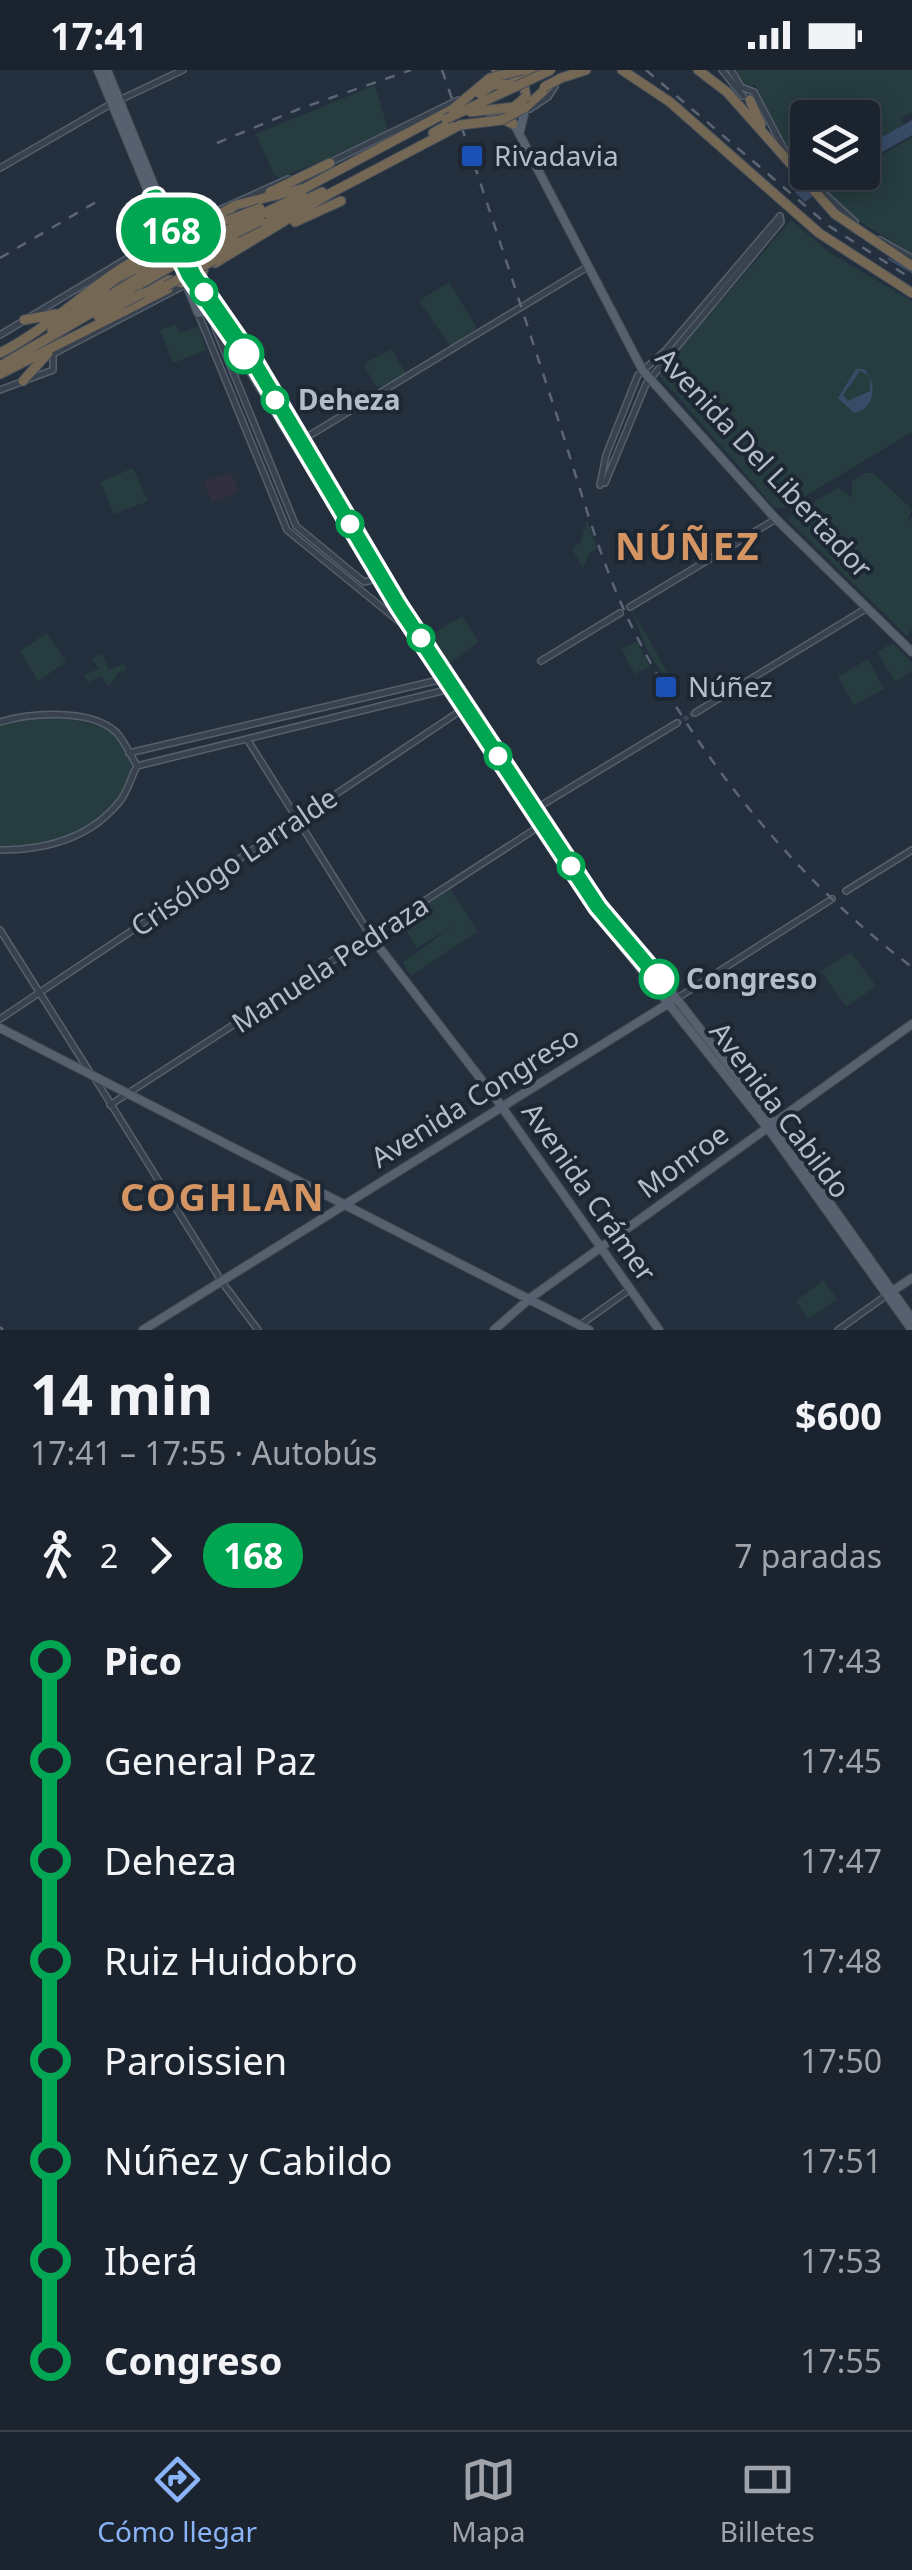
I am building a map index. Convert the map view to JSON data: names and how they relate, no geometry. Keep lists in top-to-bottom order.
{
  "streets": {
    "main road": [
      "Avenida Del Libertador",
      "Avenida Congreso",
      "Avenida Cabildo",
      "Monroe",
      "Avenida Crámer"
    ],
    "street": ["Crisólogo Larralde", "Manuela Pedraza"]
  },
  "crossings": [
    ["Crisólogo Larralde", "Avenida Cabildo"],
    ["Manuela Pedraza", "Avenida Cabildo"],
    ["Manuela Pedraza", "Avenida Crámer"],
    ["Avenida Congreso", "Avenida Cabildo"],
    ["Avenida Congreso", "Avenida Crámer"],
    ["Avenida Cabildo", "Monroe"],
    ["Monroe", "Avenida Crámer"]
  ],
  "districts": ["NÚÑEZ", "COGHLAN"],
  "places": {
    "transit": ["Rivadavia", "Núñez"],
    "other": ["Deheza", "Congreso"]
  },
  "lines": ["bus line 168"],
  "page": {
    "status": "17:41",
    "on_map": "168",
    "heading": ["14 min", "17:41 – 17:55 · Autobús", "$600"],
    "legs": ["2", "168", "7 paradas"],
    "list": [
      {
        "name": "Pico",
        "value": "17:43"
      },
      {
        "name": "General Paz",
        "value": "17:45"
      },
      {
        "name": "Deheza",
        "value": "17:47"
      },
      {
        "name": "Ruiz Huidobro",
        "value": "17:48"
      },
      {
        "name": "Paroissien",
        "value": "17:50"
      },
      {
        "name": "Núñez y Cabildo",
        "value": "17:51"
      },
      {
        "name": "Iberá",
        "value": "17:53"
      },
      {
        "name": "Congreso",
        "value": "17:55"
      }
    ],
    "tabs": ["Cómo llegar", "Mapa", "Billetes"]
  }
}
